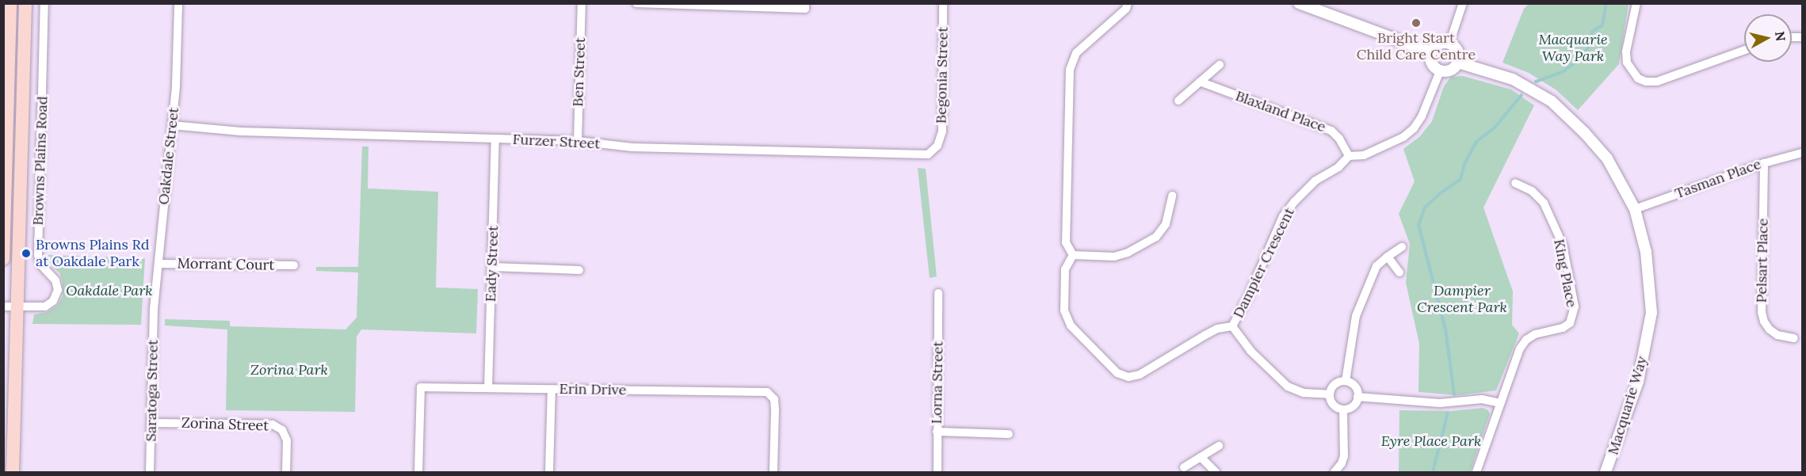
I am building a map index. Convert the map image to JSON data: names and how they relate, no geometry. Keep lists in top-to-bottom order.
{
  "streets": {
    "main road": ["Browns Plains Road"],
    "street": [
      "Ben Street",
      "Begonia Street",
      "Blaxland Place",
      "Furzer Street",
      "Oakdale Street",
      "Tasman Place",
      "Pelsart Place",
      "Dampier Crescent",
      "Eady Street",
      "Morrant Court",
      "King Place",
      "Lorna Street",
      "Erin Drive",
      "Saratoga Street",
      "Macquarie Way",
      "Zorina Street"
    ]
  },
  "crossings": [
    ["Ben Street", "Furzer Street"],
    ["Begonia Street", "Furzer Street"],
    ["Blaxland Place", "Dampier Crescent"],
    ["Furzer Street", "Oakdale Street"],
    ["Furzer Street", "Eady Street"],
    ["Oakdale Street", "Morrant Court"],
    ["Oakdale Street", "Saratoga Street"],
    ["Tasman Place", "Pelsart Place"],
    ["Tasman Place", "Macquarie Way"],
    ["Eady Street", "Erin Drive"],
    ["Saratoga Street", "Zorina Street"]
  ],
  "parks": [
    "Macquarie Way Park",
    "Oakdale Park",
    "Dampier Crescent Park",
    "Zorina Park",
    "Eyre Place Park"
  ],
  "places": ["Bright Start Child Care Centre", "Browns Plains Rd at Oakdale Park"],
  "north": "right"
}
